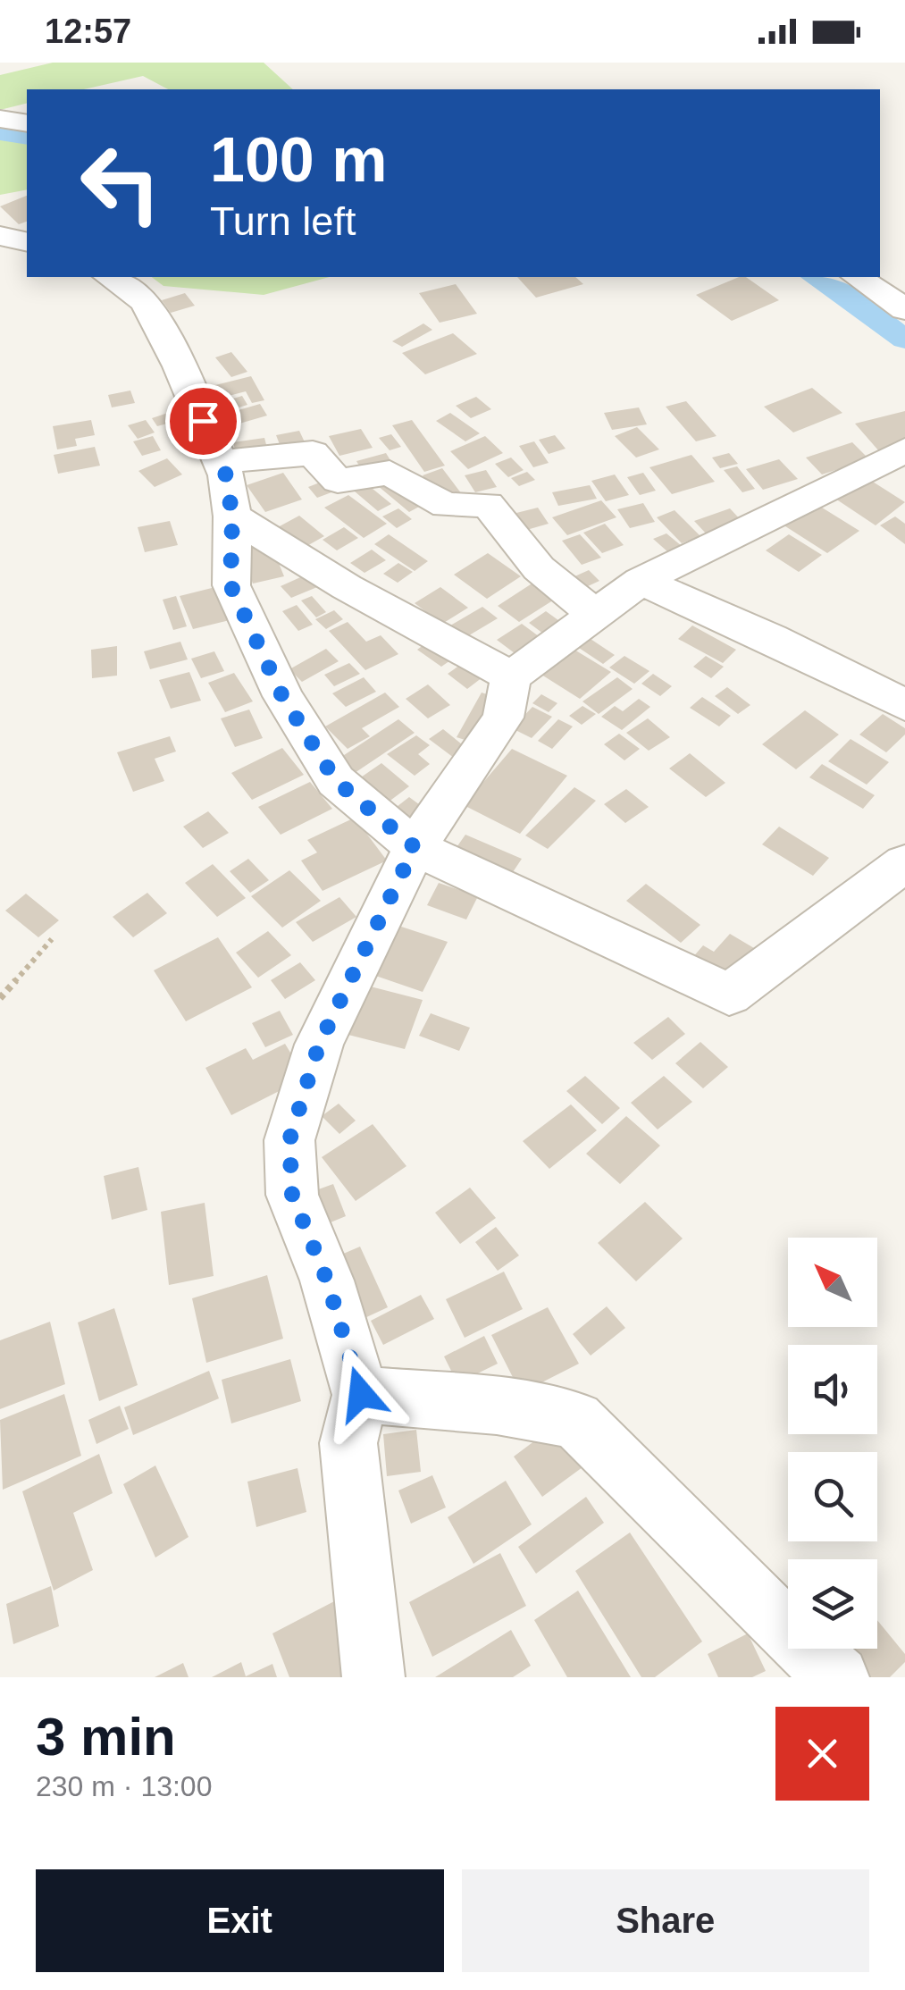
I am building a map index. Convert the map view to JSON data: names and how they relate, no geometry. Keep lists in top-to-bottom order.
{
  "north": "top left",
  "page": {
    "status": "12:57",
    "turn": ["100 m", "Turn left"],
    "heading": ["3 min", "230 m · 13:00"],
    "buttons": ["Exit", "Share"]
  }
}
